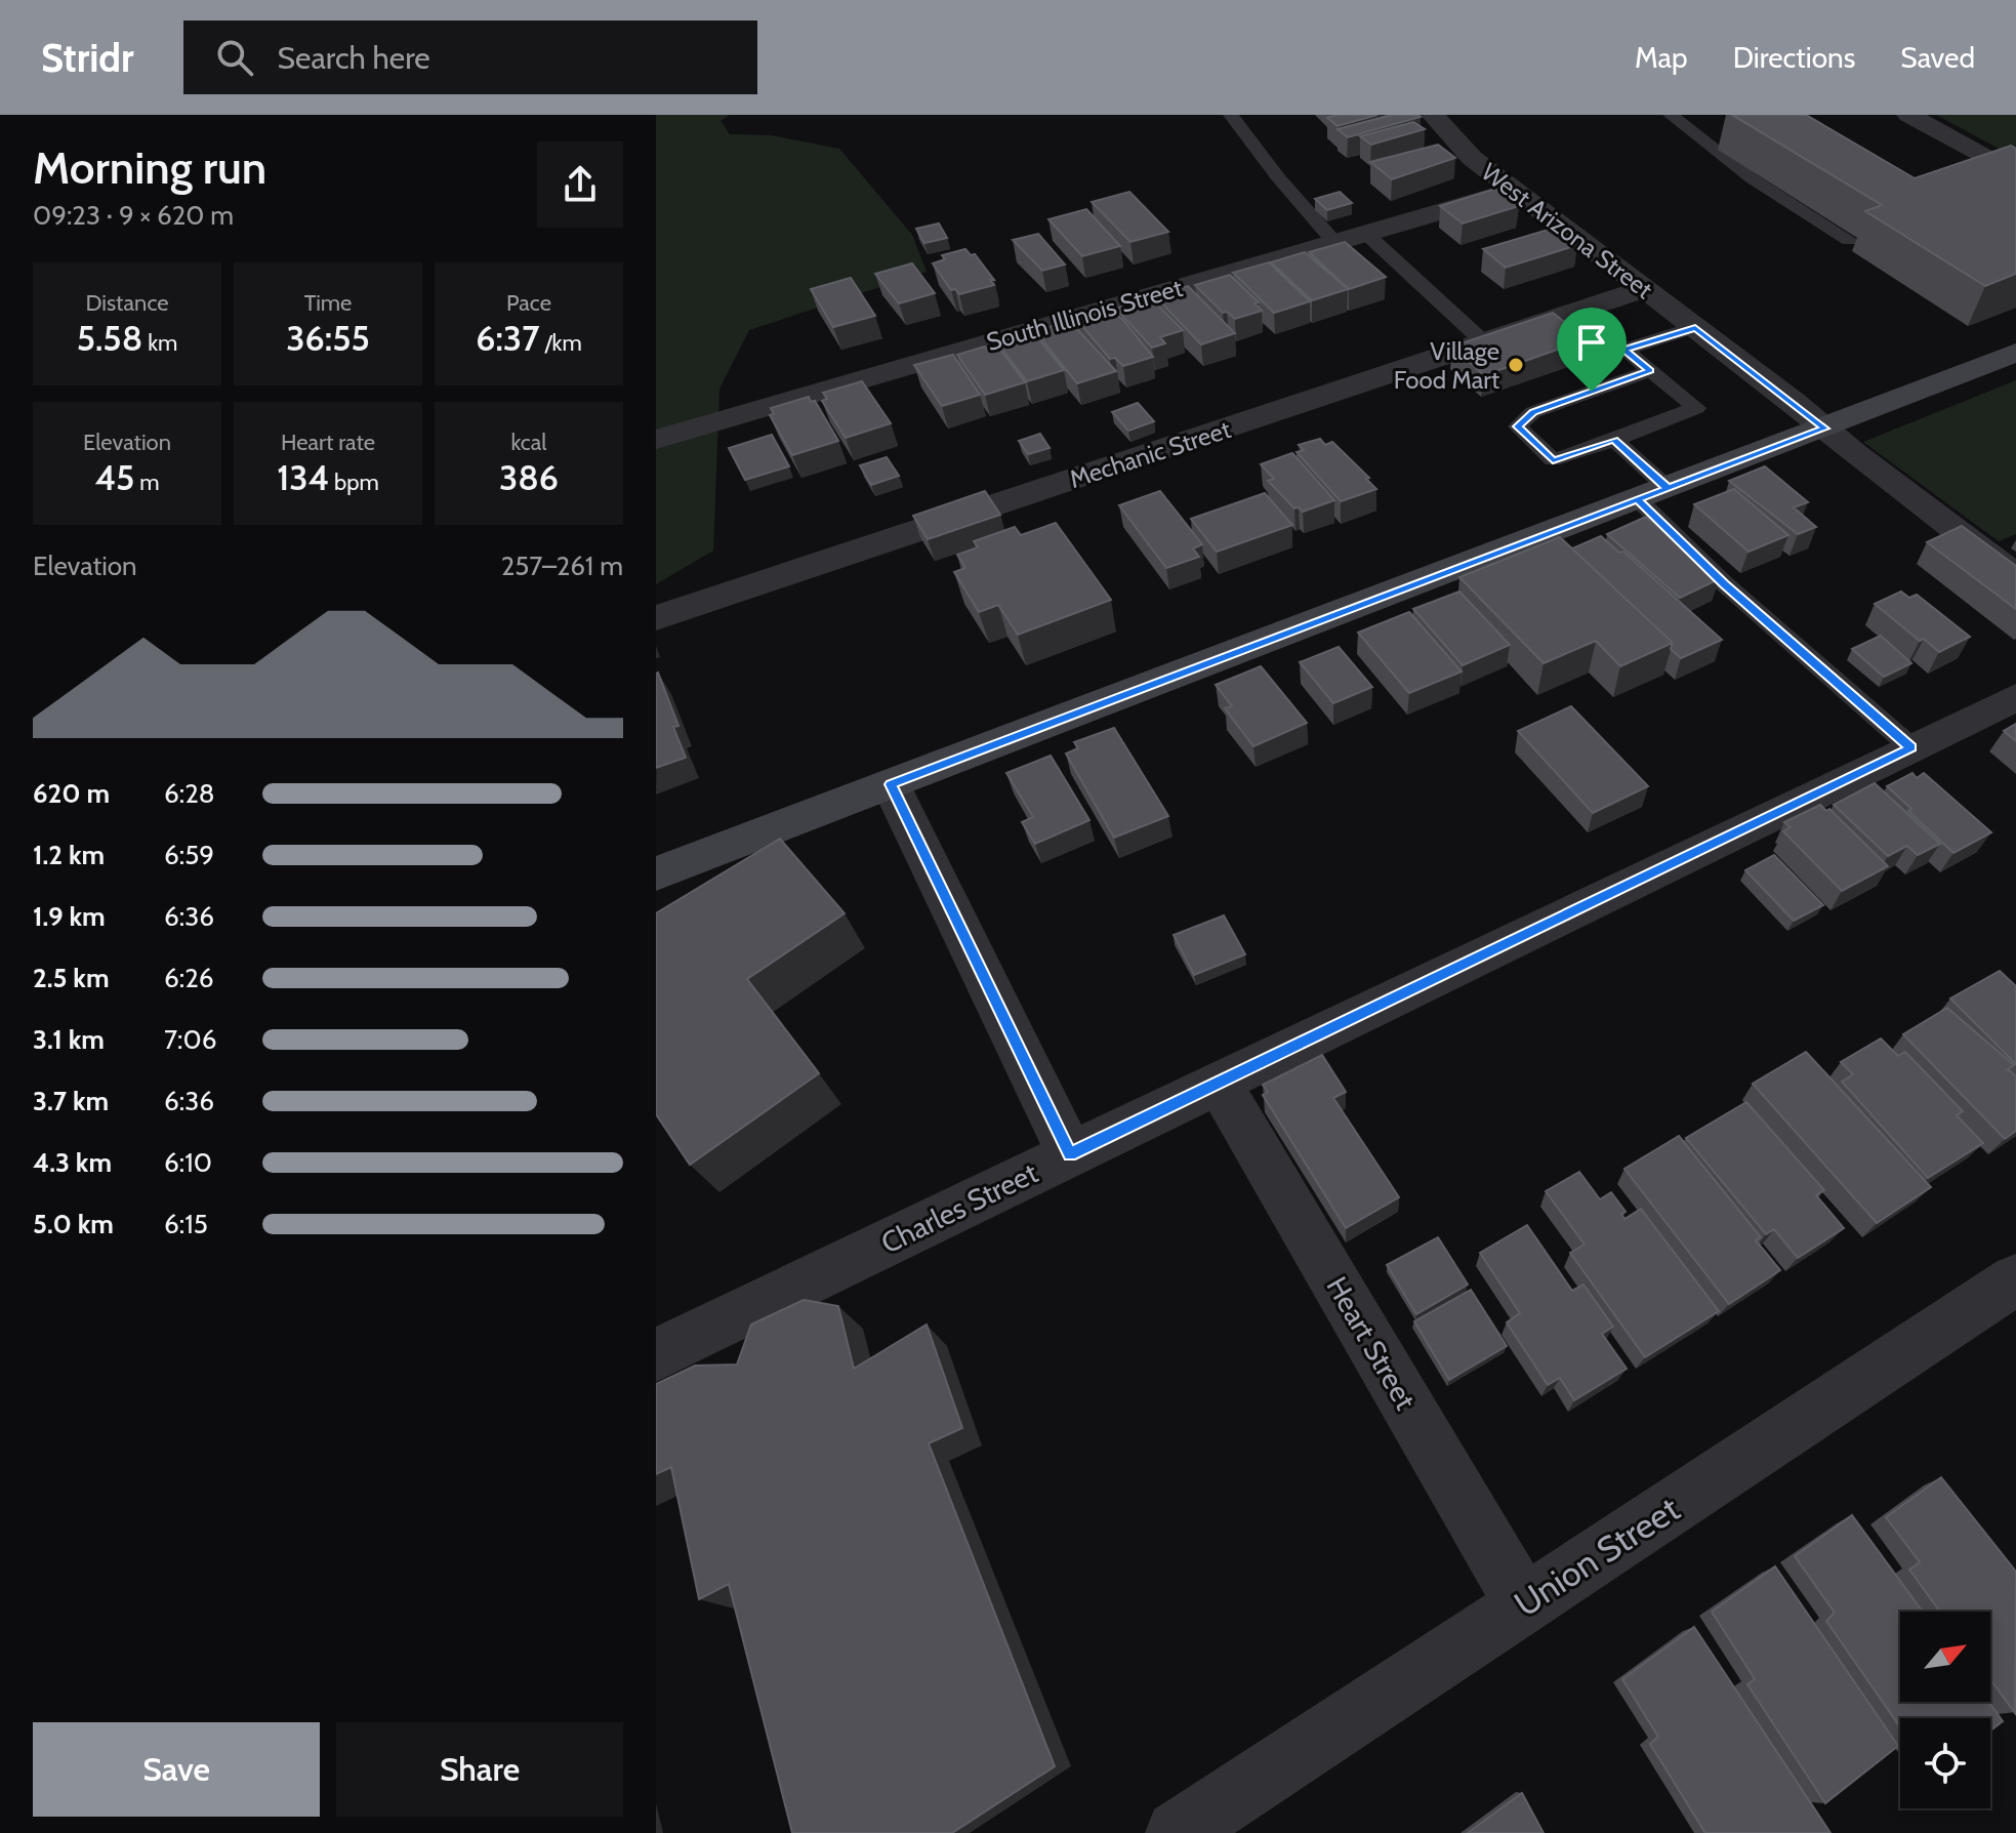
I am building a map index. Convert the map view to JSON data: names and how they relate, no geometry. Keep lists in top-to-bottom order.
{
  "streets": {
    "street": [
      "West Arizona Street",
      "South Illinois Street",
      "Mechanic Street",
      "Charles Street",
      "Heart Street",
      "Union Street"
    ]
  },
  "crossings": [
    ["West Arizona Street", "South Illinois Street"],
    ["West Arizona Street", "Mechanic Street"],
    ["Charles Street", "Heart Street"],
    ["Heart Street", "Union Street"]
  ],
  "places": ["Village Food Mart"],
  "north": "top right",
  "page": {
    "header": "Stridr",
    "search": "Search here",
    "nav": ["Map", "Directions", "Saved"],
    "heading": ["Morning run", "09:23 · 9 × 620 m"],
    "stats": [
      ["Distance", "5.58 km"],
      ["Time", "36:55"],
      ["Pace", "6:37 /km"],
      ["Elevation", "45 m"],
      ["Heart rate", "134 bpm"],
      ["kcal", "386"]
    ],
    "chart": ["Elevation", "257–261 m"],
    "list": [
      {
        "name": "620 m",
        "note": "6:28"
      },
      {
        "name": "1.2 km",
        "note": "6:59"
      },
      {
        "name": "1.9 km",
        "note": "6:36"
      },
      {
        "name": "2.5 km",
        "note": "6:26"
      },
      {
        "name": "3.1 km",
        "note": "7:06"
      },
      {
        "name": "3.7 km",
        "note": "6:36"
      },
      {
        "name": "4.3 km",
        "note": "6:10"
      },
      {
        "name": "5.0 km",
        "note": "6:15"
      }
    ],
    "buttons": ["Save", "Share"]
  }
}
